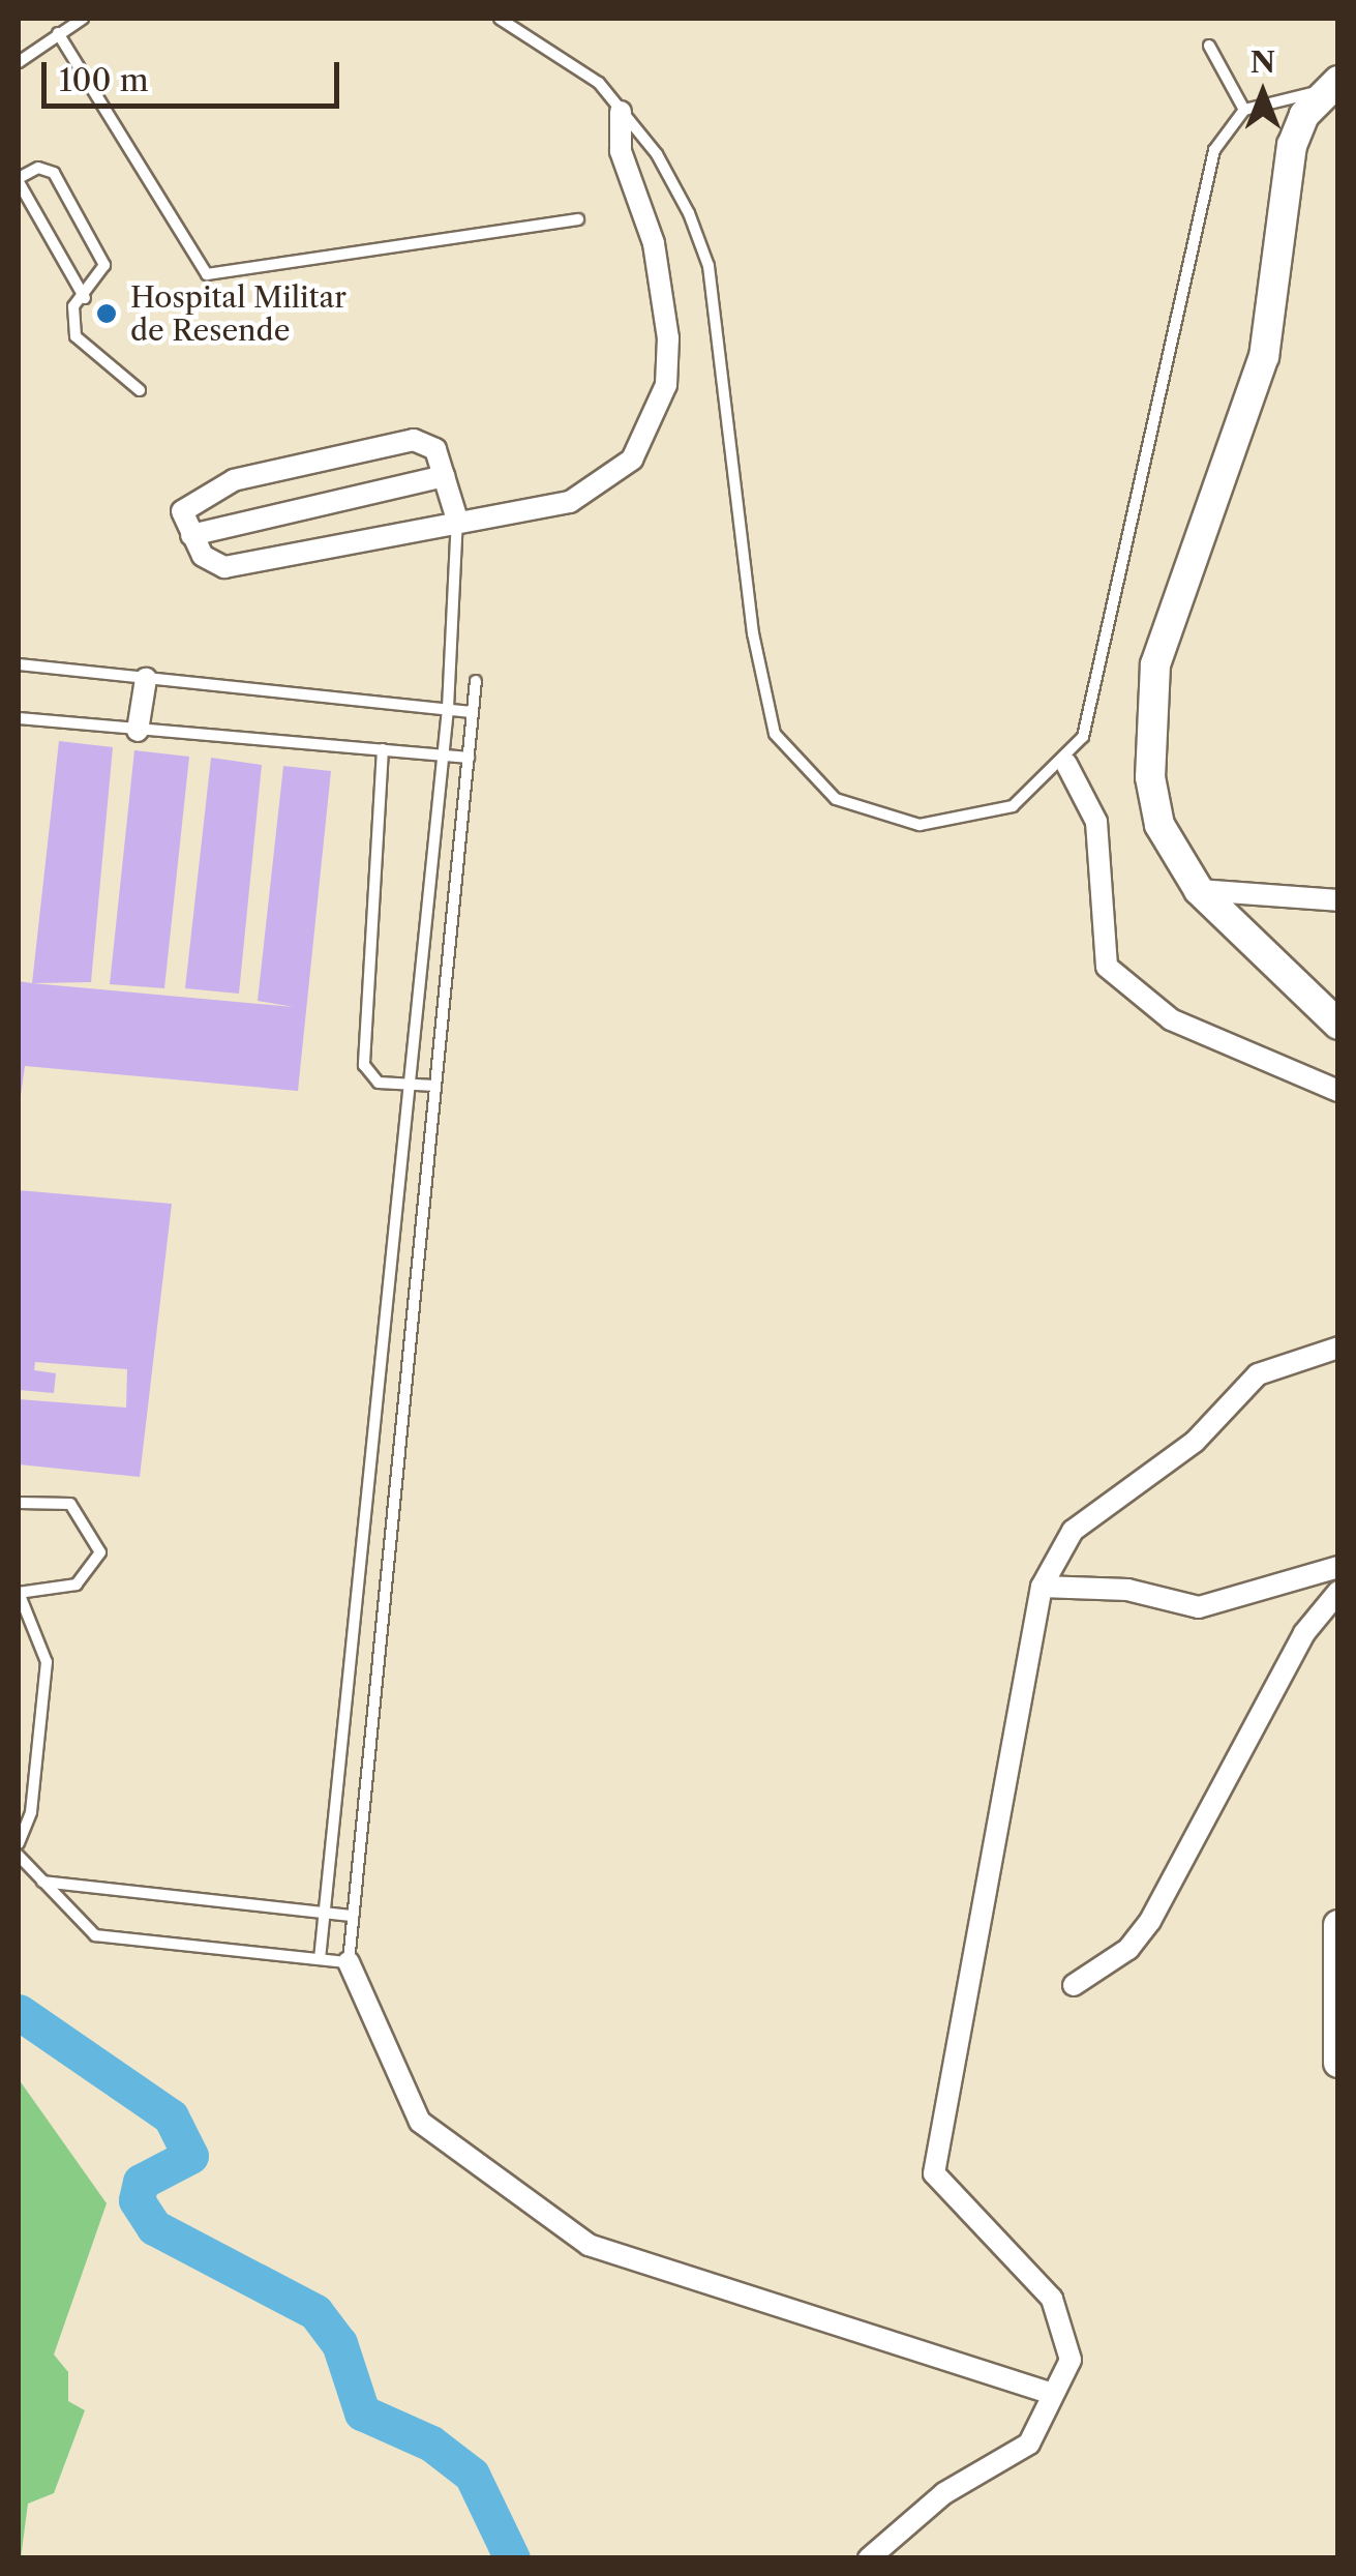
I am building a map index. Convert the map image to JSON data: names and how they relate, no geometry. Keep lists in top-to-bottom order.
{
  "places": ["Hospital Militar de Resende"],
  "scale_bar": "100 m",
  "north": "top"
}
